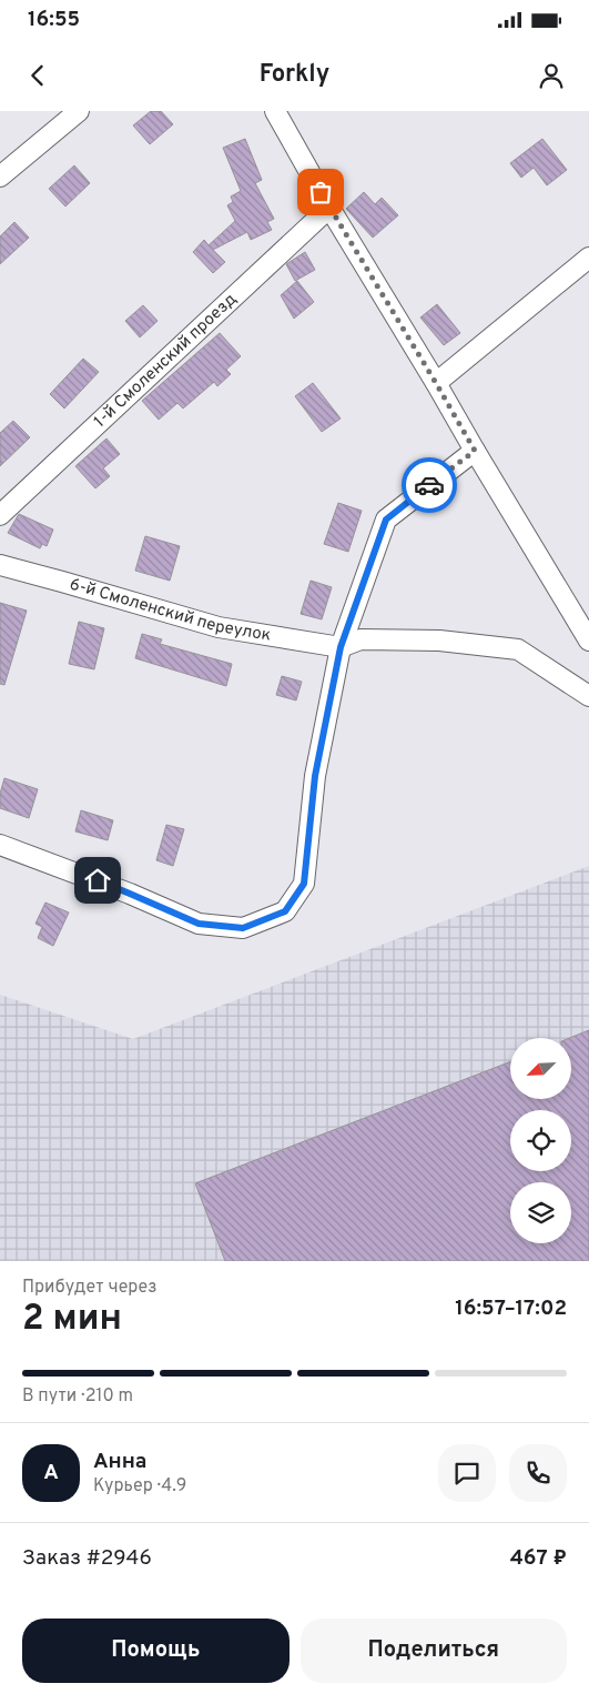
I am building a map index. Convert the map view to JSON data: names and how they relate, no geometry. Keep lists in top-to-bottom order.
{
  "streets": {
    "street": ["1-й Смоленский проезд", "6-й Смоленский переулок"]
  },
  "north": "bottom left",
  "page": {
    "status": "16:55",
    "header": "Forkly",
    "heading": ["2 мин", "Прибудет через", "16:57–17:02"],
    "panel": [
      "Анна",
      "Курьер · 4.9",
      "Заказ #2946",
      "467 ₽"
    ],
    "bar": "В пути · 210 m",
    "round": "А",
    "buttons": ["Помощь", "Поделиться"]
  }
}
